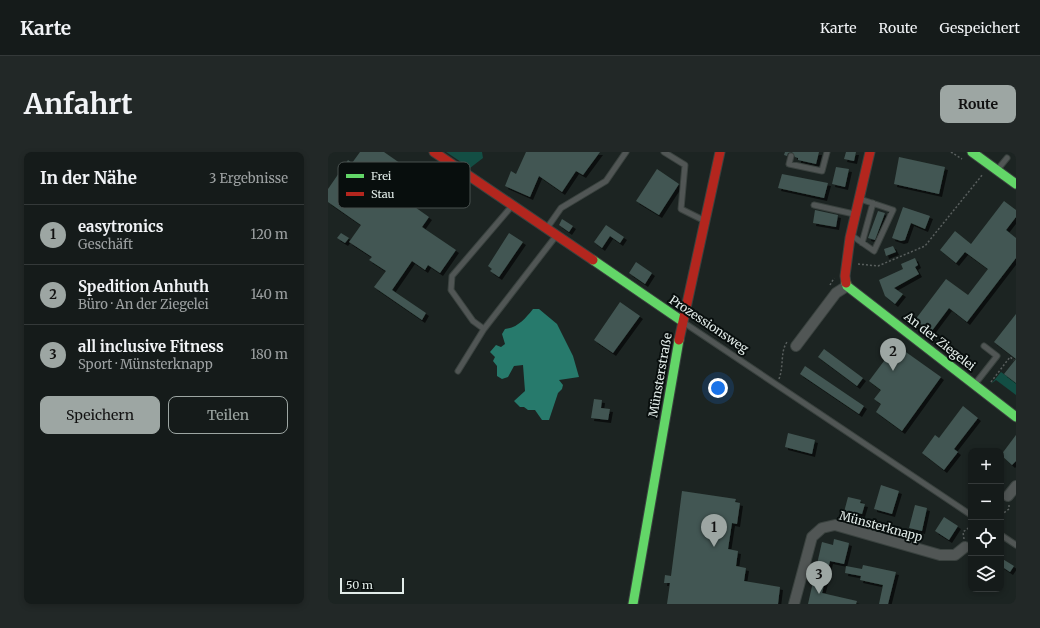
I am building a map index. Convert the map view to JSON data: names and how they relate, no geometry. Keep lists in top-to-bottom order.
{
  "streets": {
    "street": [
      "Prozessionsweg",
      "An der Ziegelei",
      "Münsterstraße",
      "Münsterknapp"
    ]
  },
  "crossings": [
    ["Prozessionsweg", "Münsterstraße"]
  ],
  "legend": ["Frei", "Stau"],
  "scale_bar": "50 m",
  "page": {
    "header": "Karte",
    "nav": ["Karte", "Route", "Gespeichert"],
    "buttons": [
      "Route",
      ["Speichern", "Teilen"]
    ],
    "title": "Anfahrt",
    "heading": ["In der Nähe", "3 Ergebnisse"],
    "list": [
      {
        "mark": "1",
        "name": "easytronics",
        "note": "Geschäft",
        "value": "120 m"
      },
      {
        "mark": "2",
        "name": "Spedition Anhuth",
        "note": "Büro · An der Ziegelei",
        "value": "140 m"
      },
      {
        "mark": "3",
        "name": "all inclusive Fitness",
        "note": "Sport · Münsterknapp",
        "value": "180 m"
      }
    ],
    "pins": ["2", "1", "3"],
    "map_buttons": ["+", "−"],
    "scale": "50 m"
  }
}
